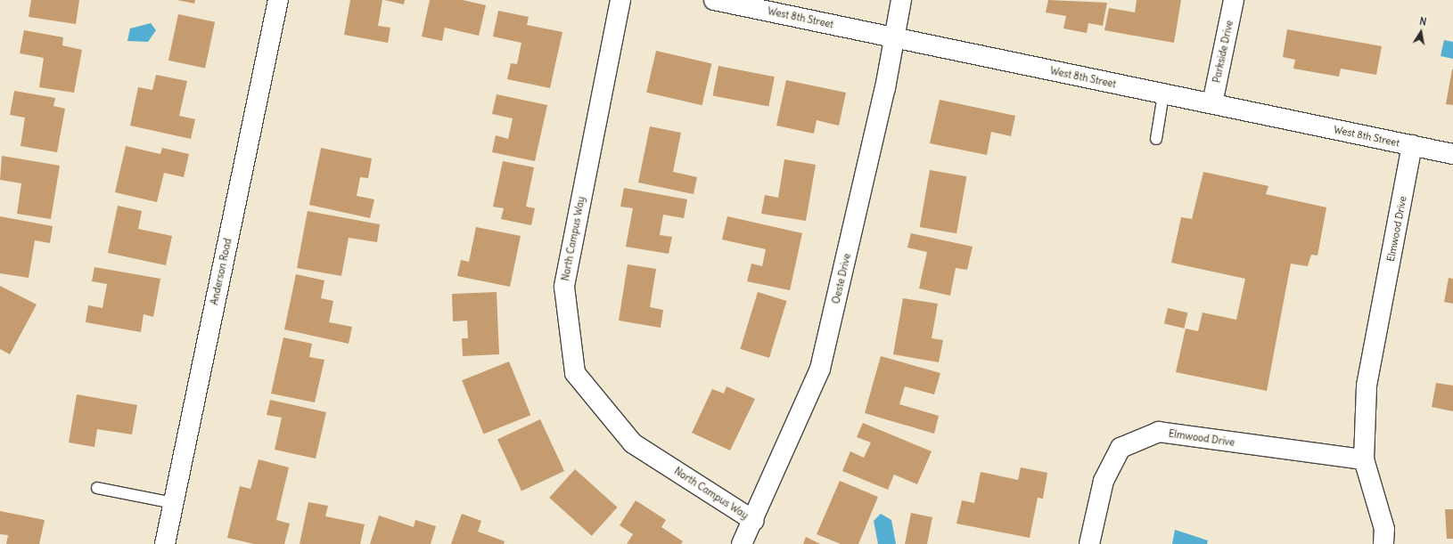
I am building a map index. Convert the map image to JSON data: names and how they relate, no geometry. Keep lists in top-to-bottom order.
{
  "streets": {
    "street": [
      "West 8th Street",
      "Parkside Drive",
      "Elmwood Drive",
      "North Campus Way",
      "Anderson Road",
      "Oeste Drive"
    ]
  },
  "crossings": [
    ["West 8th Street", "Parkside Drive"],
    ["West 8th Street", "Elmwood Drive"],
    ["West 8th Street", "Oeste Drive"],
    ["North Campus Way", "Oeste Drive"]
  ],
  "north": "top"
}
